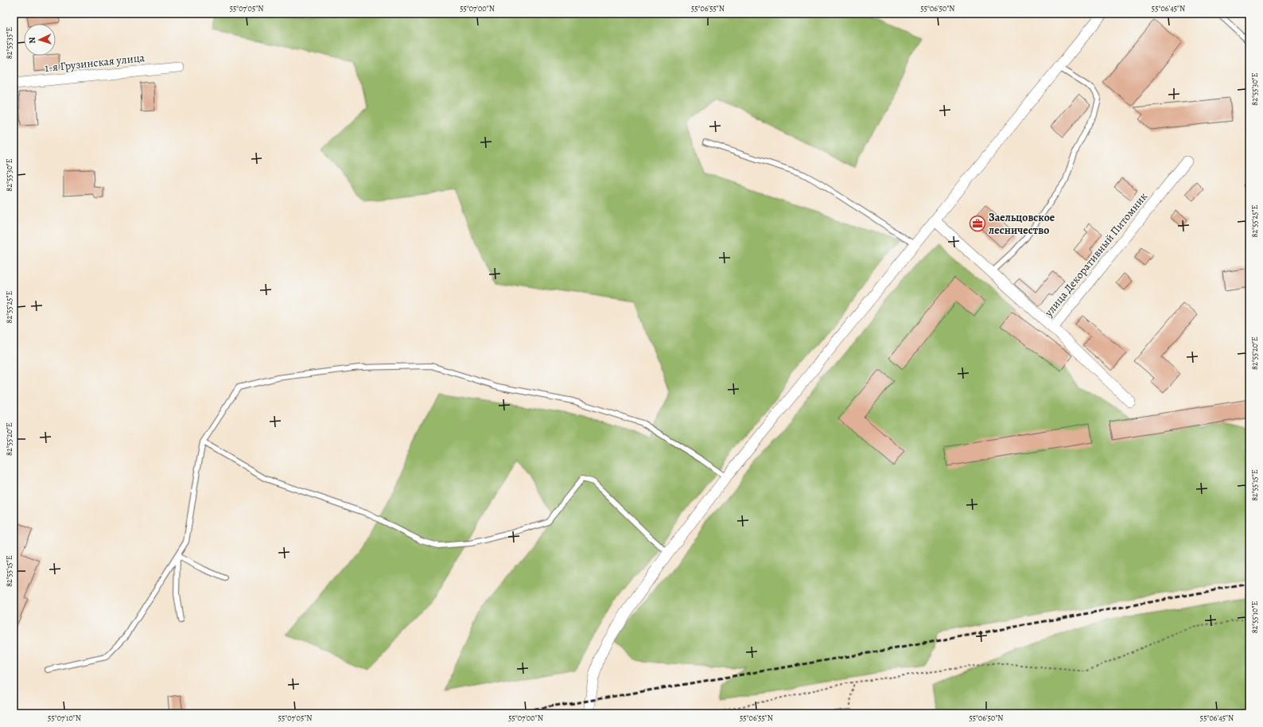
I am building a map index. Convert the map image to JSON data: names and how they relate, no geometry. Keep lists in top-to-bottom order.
{
  "streets": {
    "street": ["1-я Грузинская улица", "улица Декоративный Питомник"]
  },
  "places": {
    "office": ["Заельцовское лесничество"]
  },
  "north": "left",
  "coordinates": [
    "55°07'05\"N",
    "55°07'00\"N",
    "55°06'55\"N",
    "55°06'50\"N",
    "55°06'45\"N",
    "82°55'35\"E",
    "82°55'30\"E",
    "82°55'25\"E",
    "82°55'20\"E",
    "82°55'15\"E",
    "82°55'10\"E",
    "55°07'10\"N"
  ]
}
